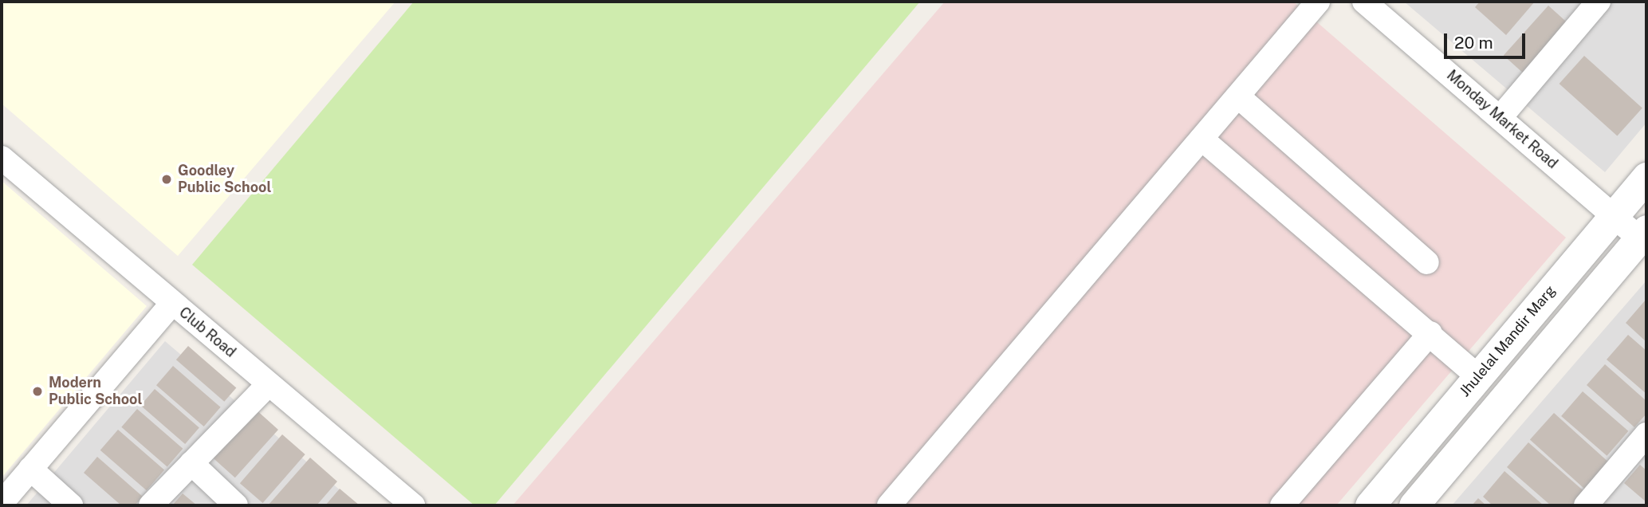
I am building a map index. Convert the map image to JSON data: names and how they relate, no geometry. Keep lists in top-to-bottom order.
{
  "streets": {
    "street": ["Monday Market Road", "Club Road", "Jhulelal Mandir Marg"]
  },
  "crossings": [
    ["Monday Market Road", "Jhulelal Mandir Marg"]
  ],
  "places": ["Goodley Public School", "Modern Public School"],
  "scale_bar": "20 m"
}
